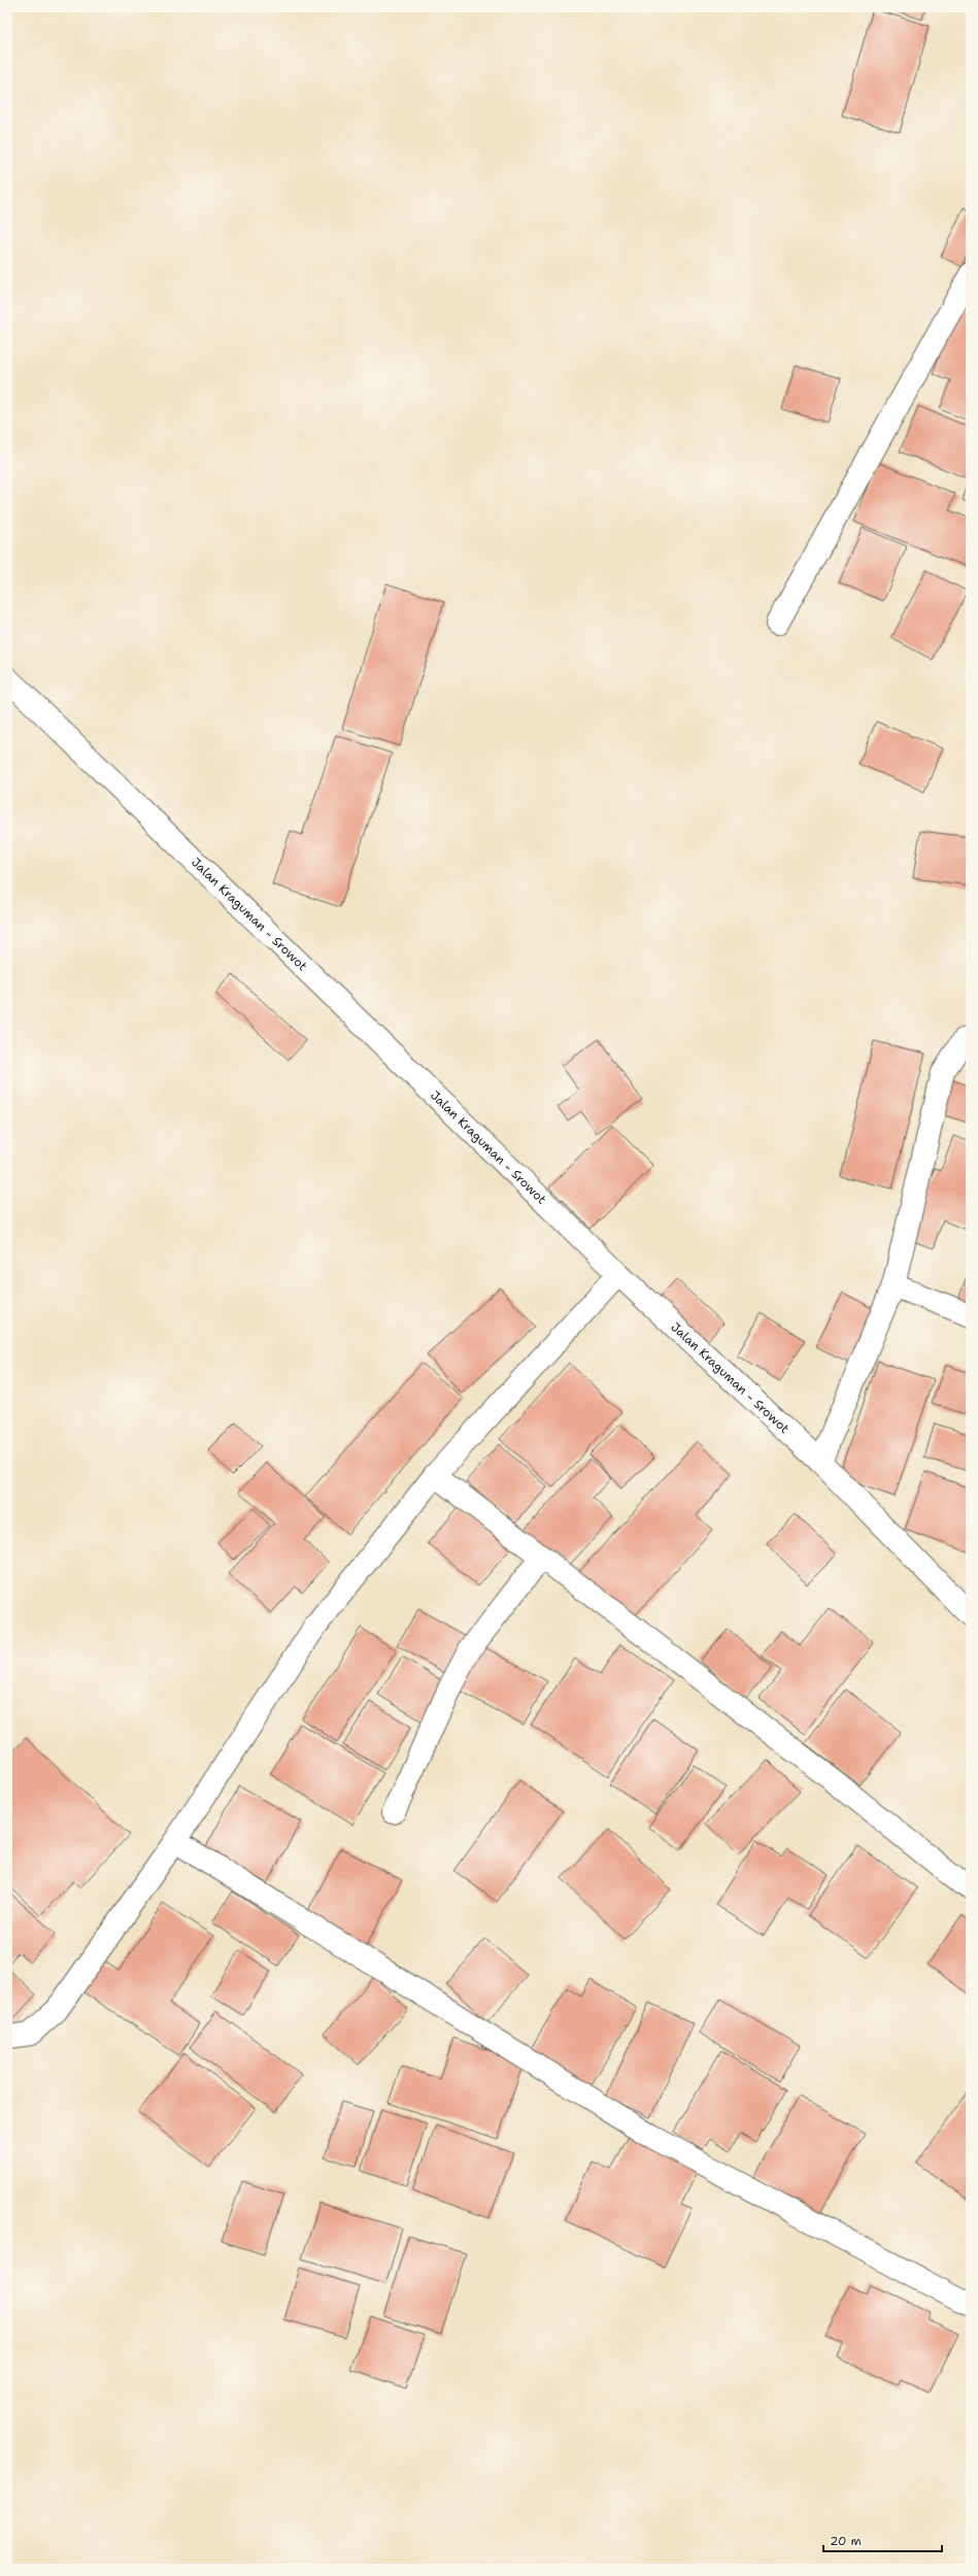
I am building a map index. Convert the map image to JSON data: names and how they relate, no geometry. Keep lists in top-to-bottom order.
{
  "streets": {
    "street": ["Jalan Kraguman - Srowot"]
  },
  "scale_bar": "20 m"
}
